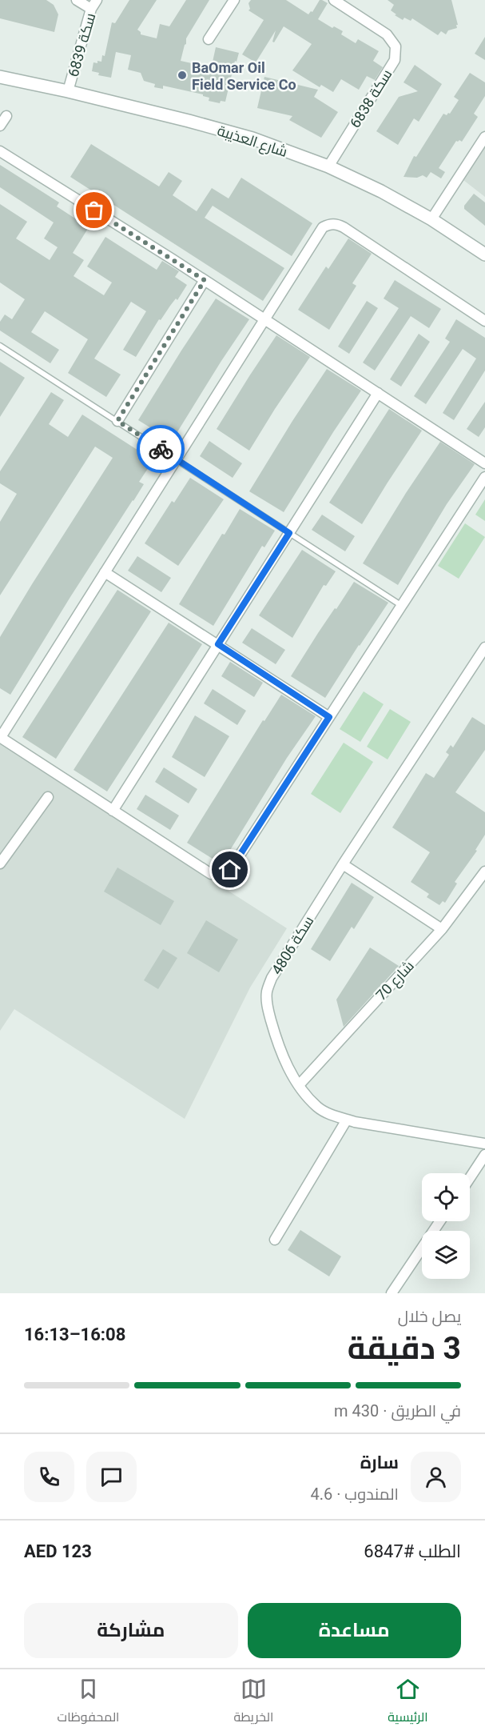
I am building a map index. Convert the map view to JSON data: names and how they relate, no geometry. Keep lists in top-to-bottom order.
{
  "streets": {
    "street": [
      "سكة 6839",
      "سكة 6838",
      "شارع العذيبة",
      "سكة 4806",
      "شارع 70"
    ]
  },
  "crossings": [
    ["سكة 6839", "شارع العذيبة"],
    ["سكة 6838", "شارع العذيبة"],
    ["سكة 4806", "شارع 70"]
  ],
  "places": ["BaOmar Oil Field Service Co"],
  "page": {
    "heading": ["3 دقيقة", "يصل خلال", "16:08–16:13"],
    "panel": [
      "سارة",
      "المندوب · 4.6",
      "الطلب #6847",
      "AED 123"
    ],
    "bar": "في الطريق · 430 m",
    "buttons": ["مساعدة", "مشاركة"],
    "tabs": ["الرئيسية", "الخريطة", "المحفوظات"]
  }
}
